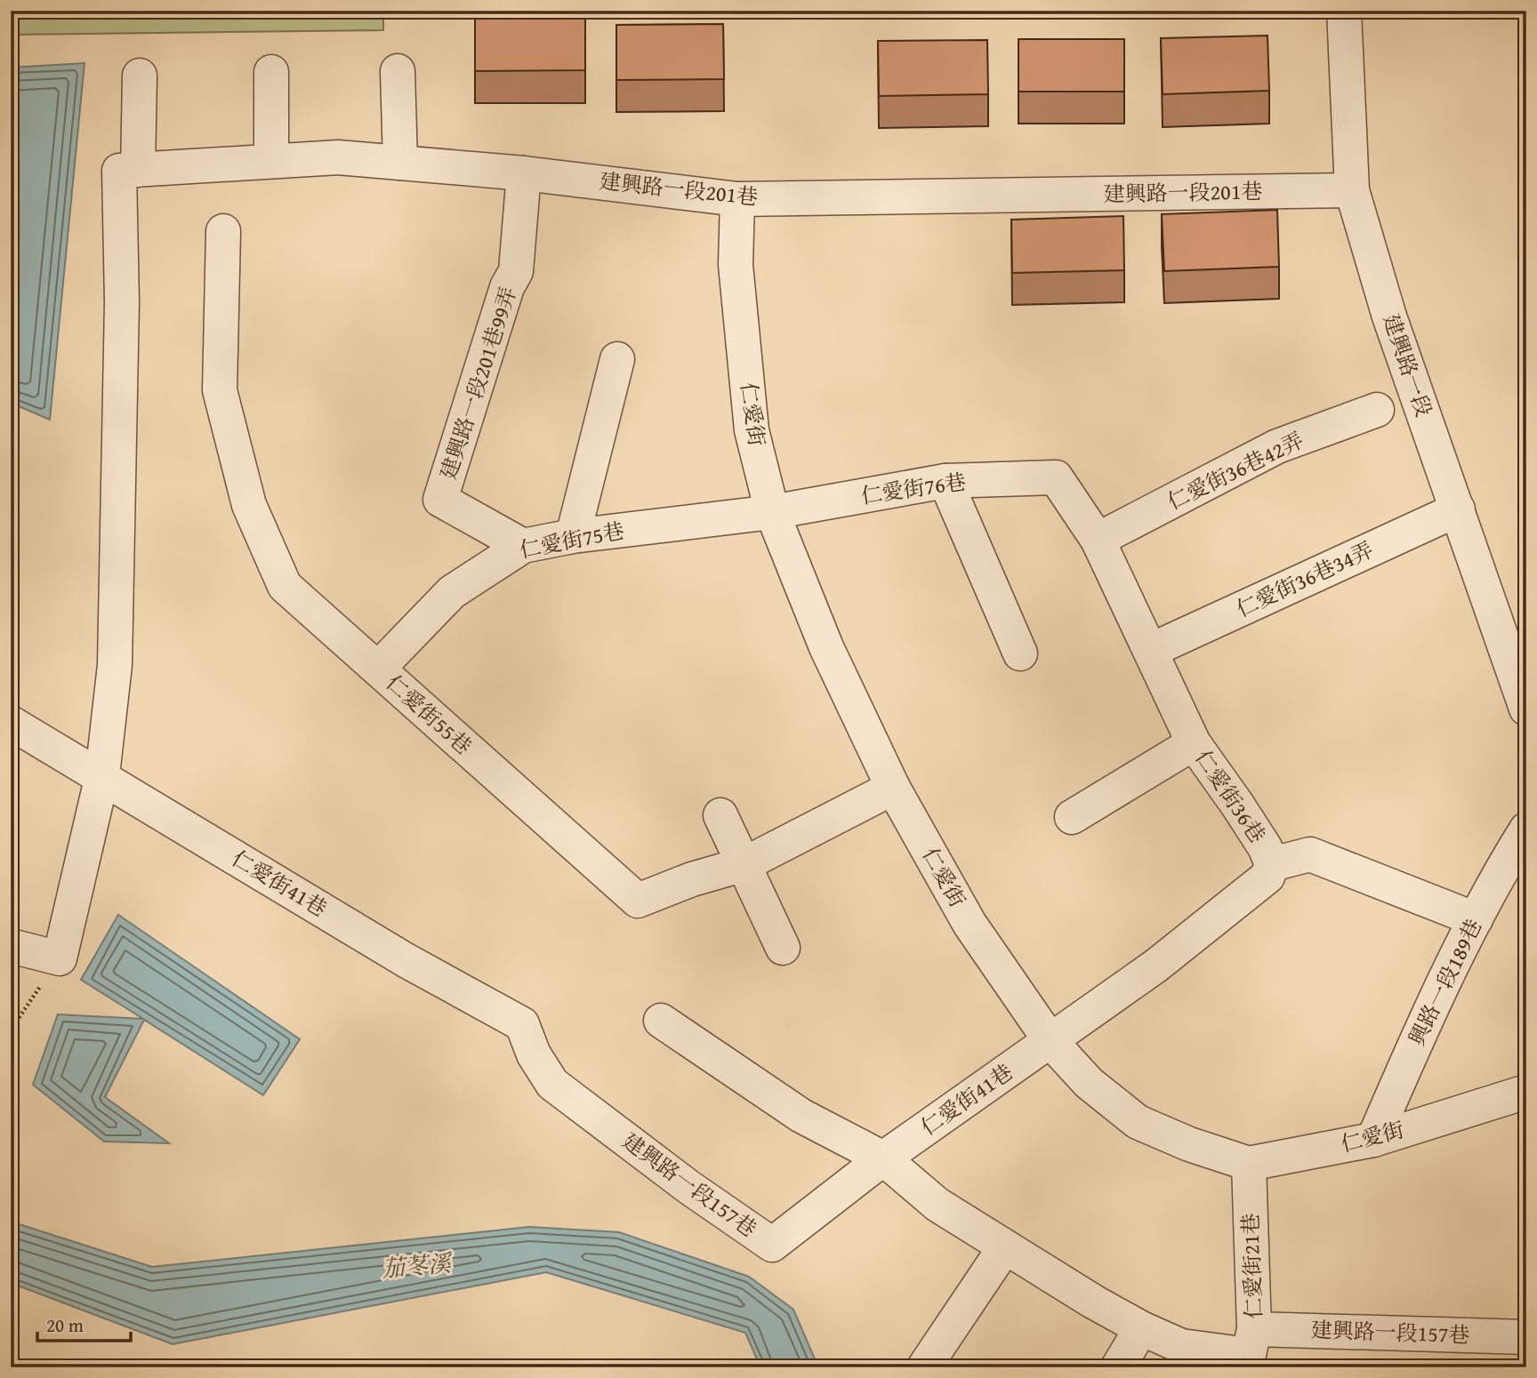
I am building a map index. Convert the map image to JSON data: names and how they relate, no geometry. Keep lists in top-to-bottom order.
{
  "streets": {
    "street": [
      "建興路一段201巷",
      "建興路一段",
      "建興路一段201巷99弄",
      "仁愛街",
      "仁愛街36巷42弄",
      "仁愛街76巷",
      "仁愛街75巷",
      "仁愛街36巷34弄",
      "仁愛街55巷",
      "仁愛街36巷",
      "仁愛街41巷",
      "興路一段189巷",
      "建興路一段157巷",
      "仁愛街21巷"
    ]
  },
  "crossings": [
    ["建興路一段201巷", "建興路一段"],
    ["建興路一段201巷", "建興路一段201巷99弄"],
    ["建興路一段201巷", "仁愛街"],
    ["建興路一段", "仁愛街36巷34弄"],
    ["建興路一段201巷99弄", "仁愛街75巷"],
    ["仁愛街", "仁愛街76巷"],
    ["仁愛街", "仁愛街75巷"],
    ["仁愛街", "仁愛街55巷"],
    ["仁愛街", "仁愛街36巷"],
    ["仁愛街", "仁愛街41巷"],
    ["仁愛街", "興路一段189巷"],
    ["仁愛街", "仁愛街21巷"],
    ["仁愛街36巷42弄", "仁愛街36巷"],
    ["仁愛街76巷", "仁愛街75巷"],
    ["仁愛街76巷", "仁愛街36巷"],
    ["仁愛街75巷", "仁愛街55巷"],
    ["仁愛街36巷34弄", "仁愛街36巷"],
    ["仁愛街36巷", "仁愛街41巷"],
    ["仁愛街41巷", "建興路一段157巷"],
    ["建興路一段157巷", "仁愛街21巷"]
  ],
  "water": ["茄苳溪"],
  "scale_bar": "20 m"
}
